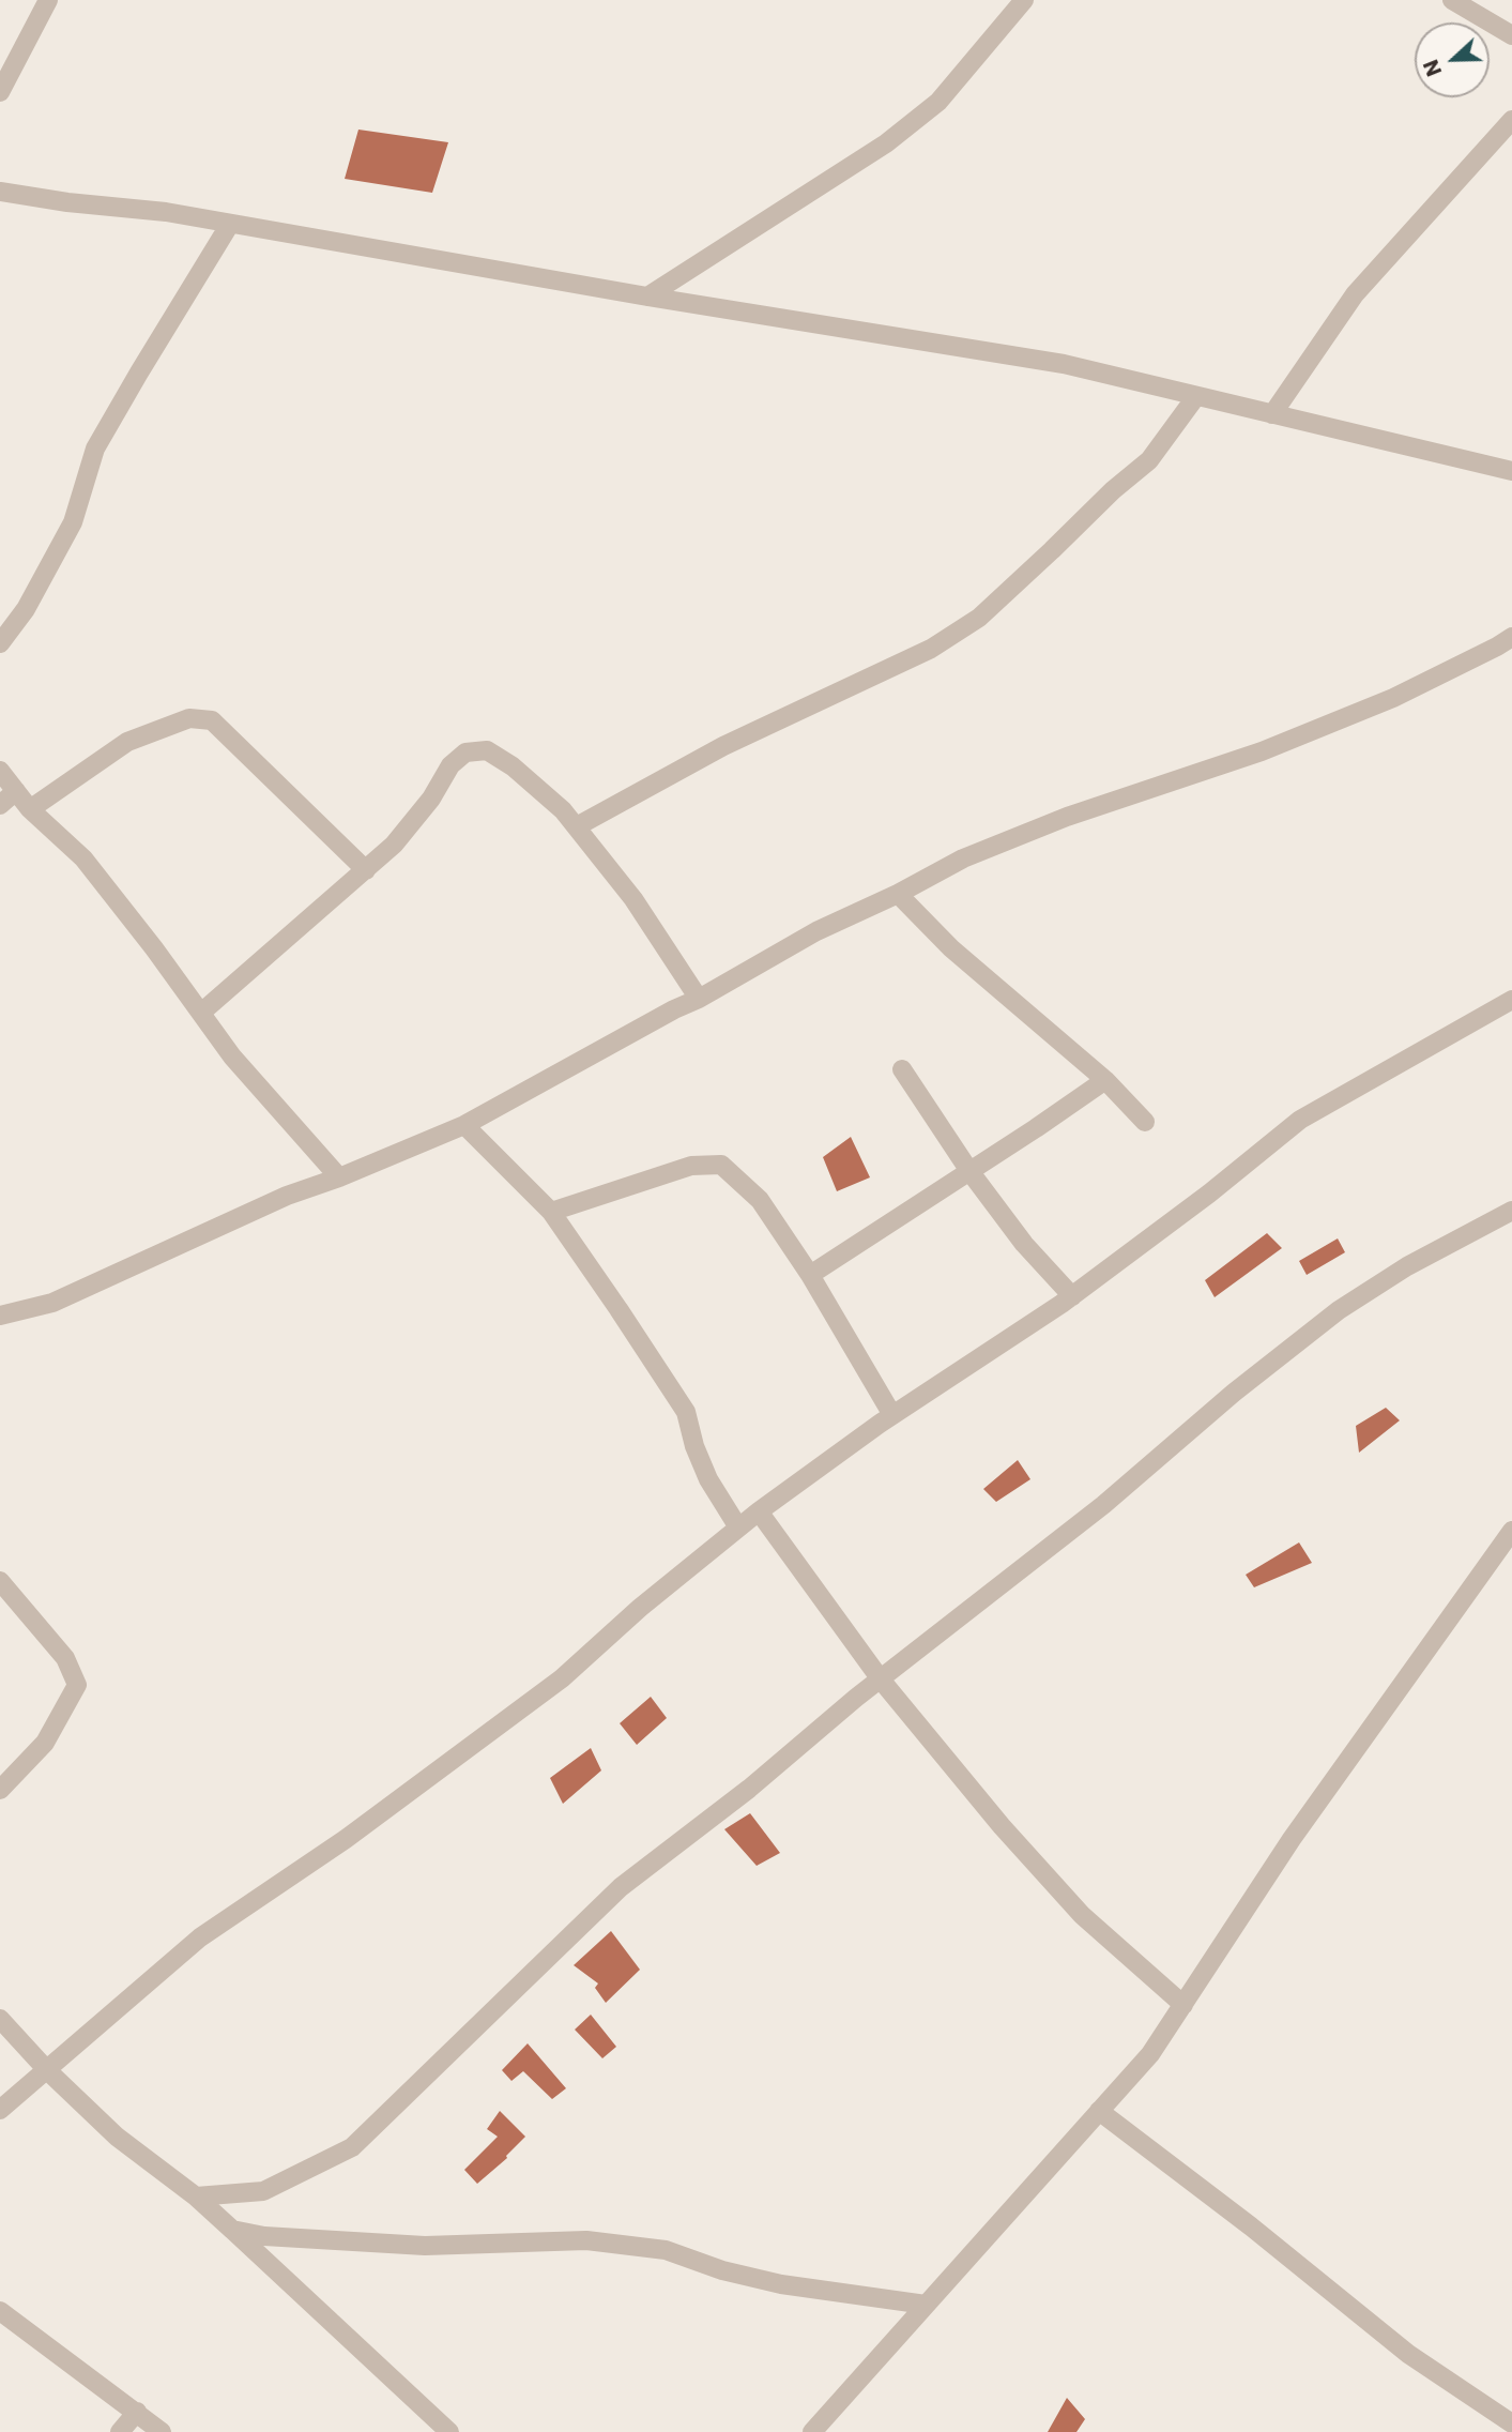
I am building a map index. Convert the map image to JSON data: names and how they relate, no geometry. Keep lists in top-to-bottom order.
{
  "north": "left"
}
